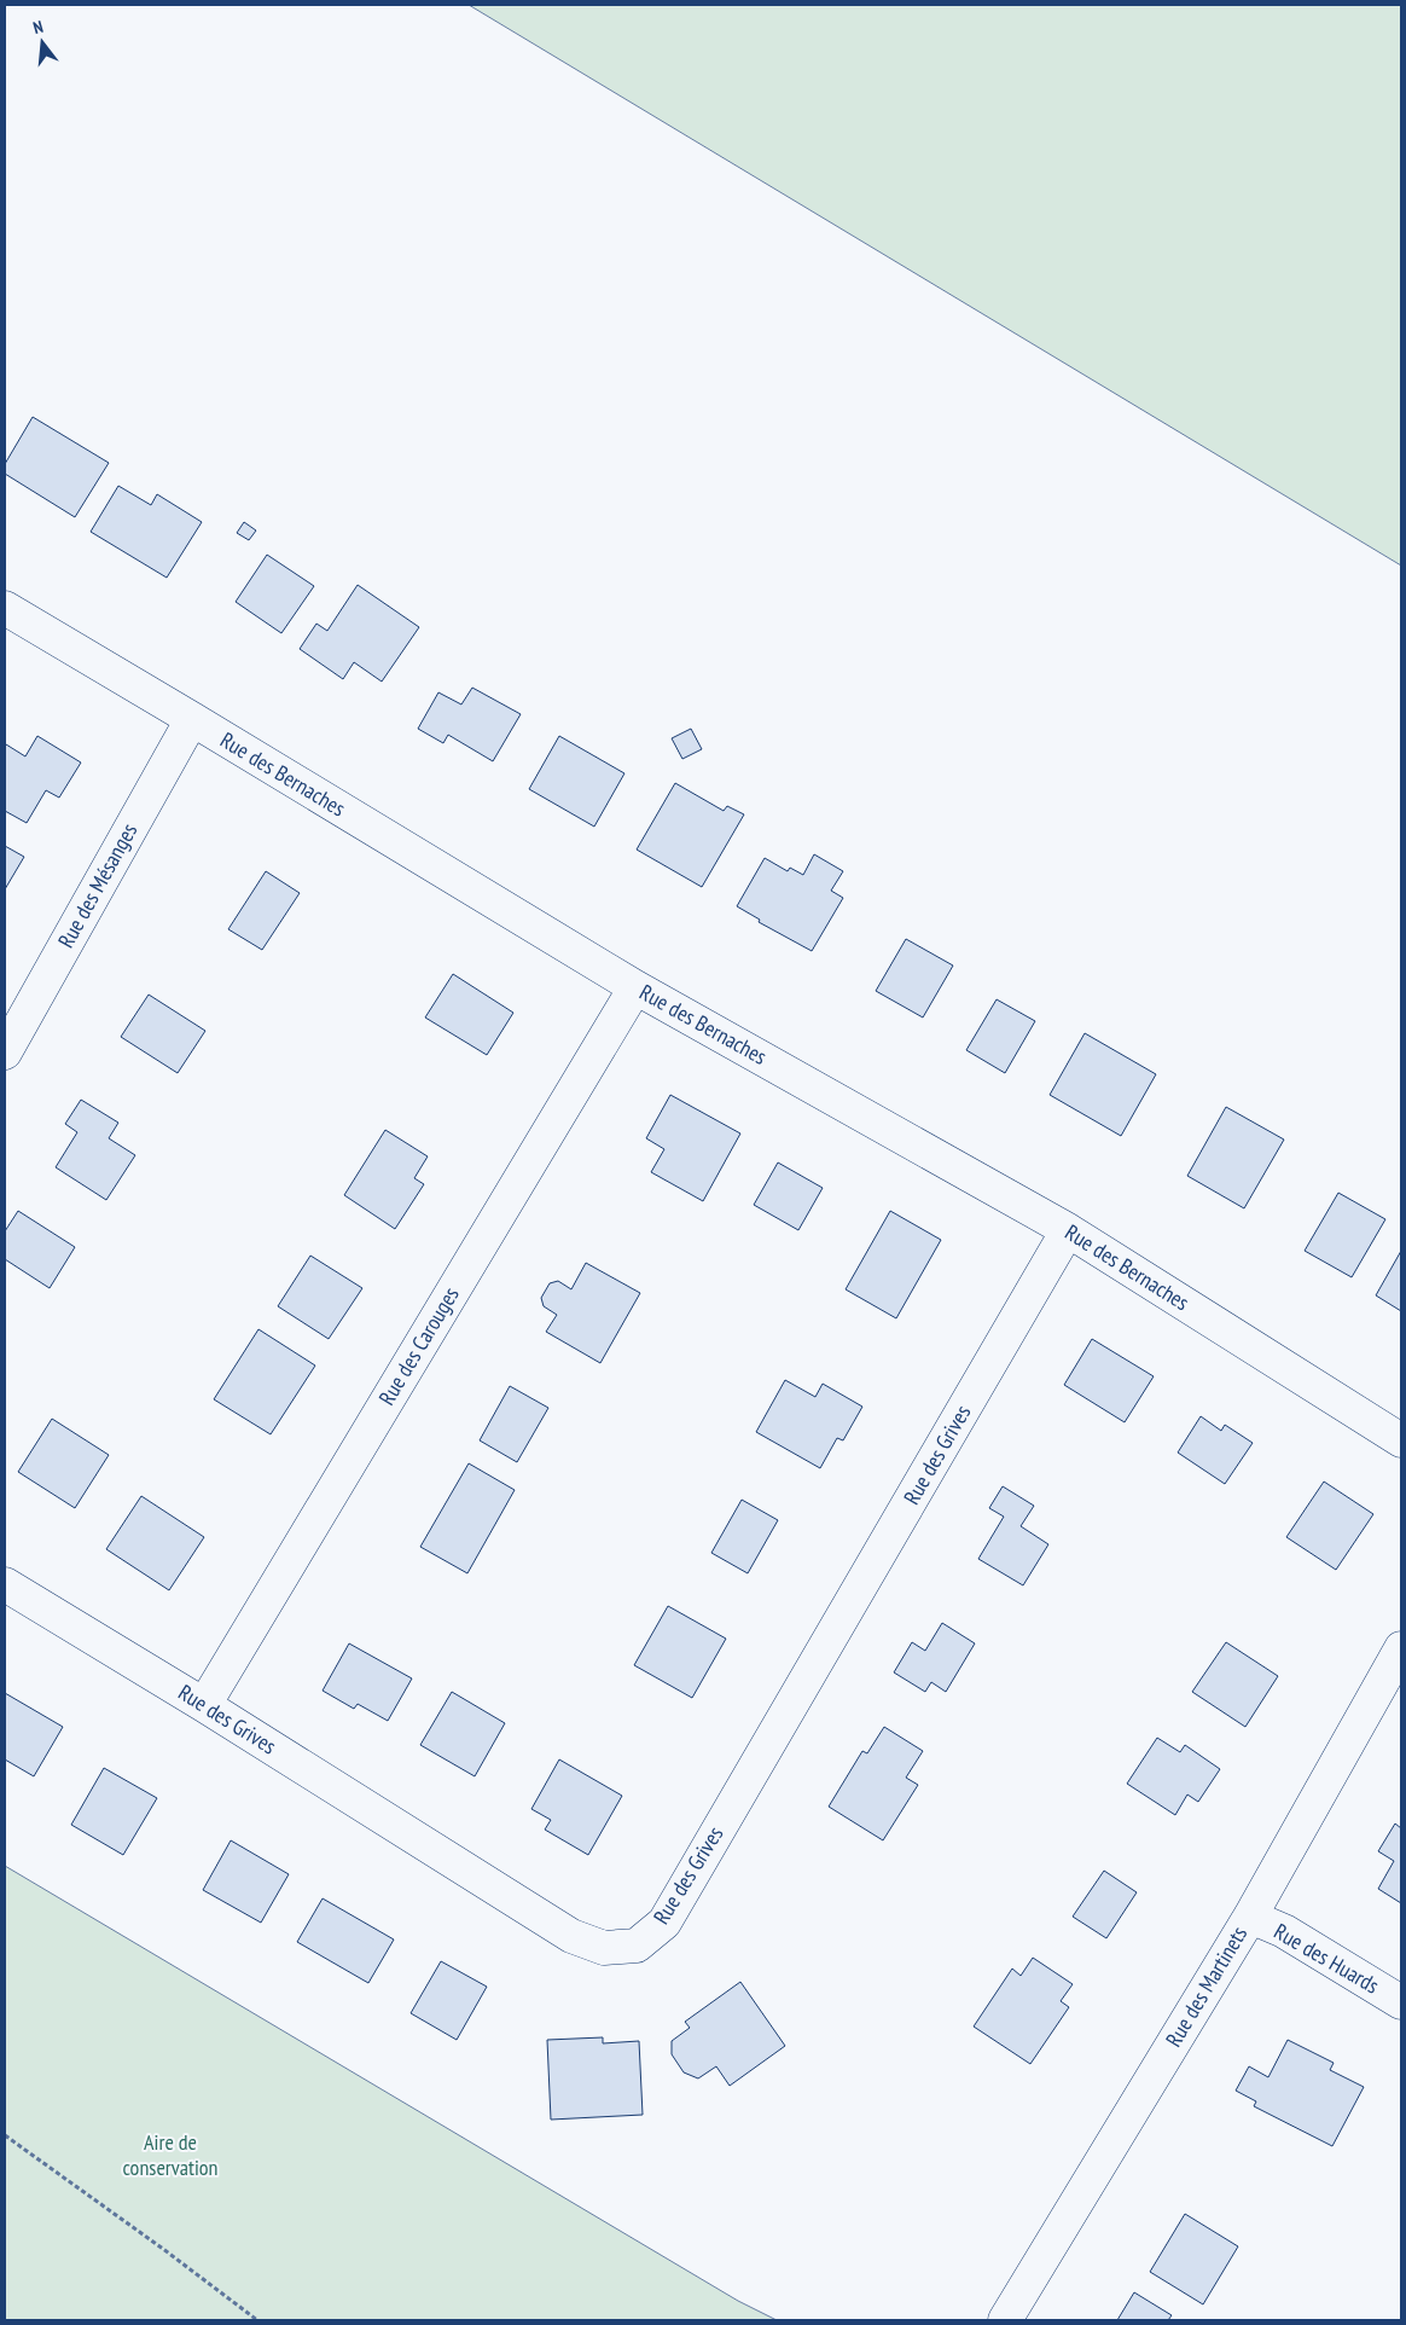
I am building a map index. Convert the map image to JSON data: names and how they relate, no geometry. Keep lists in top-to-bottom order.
{
  "streets": {
    "street": [
      "Rue des Bernaches",
      "Rue des Mésanges",
      "Rue des Carouges",
      "Rue des Grives",
      "Rue des Huards",
      "Rue des Martinets"
    ]
  },
  "crossings": [
    ["Rue des Bernaches", "Rue des Mésanges"],
    ["Rue des Bernaches", "Rue des Carouges"],
    ["Rue des Bernaches", "Rue des Grives"],
    ["Rue des Carouges", "Rue des Grives"],
    ["Rue des Huards", "Rue des Martinets"]
  ],
  "parks": ["Aire de conservation"],
  "north": "top"
}
